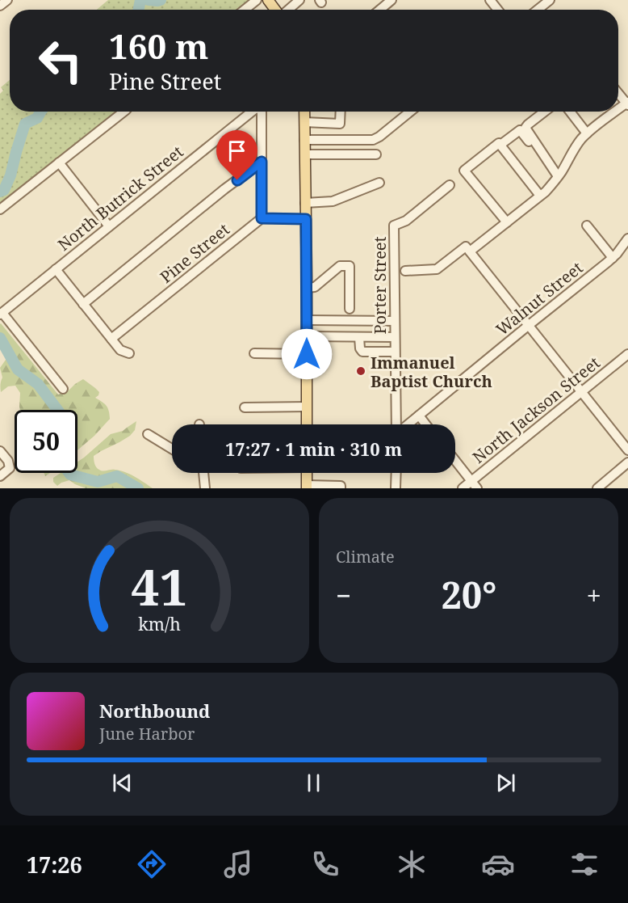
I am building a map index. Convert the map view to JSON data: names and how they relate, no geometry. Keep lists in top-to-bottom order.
{
  "streets": {
    "street": [
      "North Butrick Street",
      "Pine Street",
      "Porter Street",
      "Walnut Street",
      "North Jackson Street"
    ]
  },
  "places": ["Immanuel Baptist Church"],
  "page": {
    "turn": ["160 m", "Pine Street"],
    "limit": "50",
    "trip": "17:27 · 1 min · 310 m",
    "tile": "Climate",
    "heat": ["−", "20°", "+"],
    "song": ["Northbound", "June Harbor"],
    "tabs": "17:26",
    "gauge": ["41", "km/h"]
  }
}
